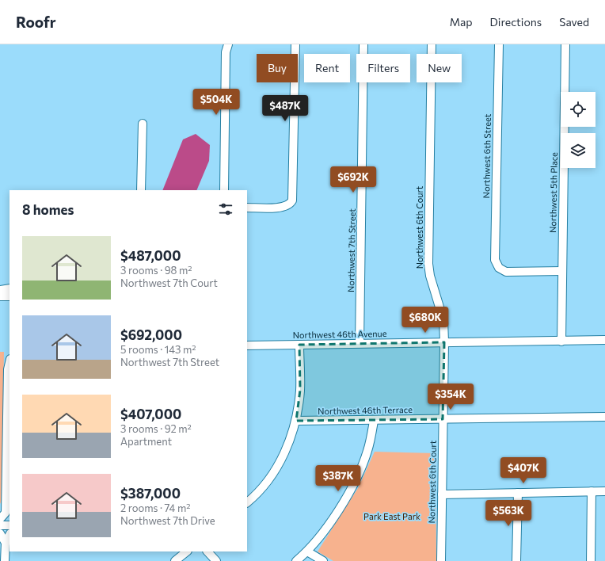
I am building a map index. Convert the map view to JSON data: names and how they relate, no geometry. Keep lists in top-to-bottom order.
{
  "streets": {
    "street": [
      "Northwest 6th Street",
      "Northwest 5th Place",
      "Northwest 6th Court",
      "Northwest 7th Street",
      "Northwest 46th Avenue",
      "Northwest 46th Terrace"
    ]
  },
  "crossings": [
    ["Northwest 6th Street", "Northwest 5th Place"],
    ["Northwest 5th Place", "Northwest 46th Avenue"],
    ["Northwest 6th Court", "Northwest 46th Avenue"],
    ["Northwest 6th Court", "Northwest 46th Terrace"],
    ["Northwest 7th Street", "Northwest 46th Avenue"]
  ],
  "parks": ["Park East Park"],
  "page": {
    "header": "Roofr",
    "nav": ["Map", "Directions", "Saved"],
    "chip": [
      "Buy",
      "Rent",
      "Filters",
      "New"
    ],
    "price": [
      "$504K",
      "$487K",
      "$692K",
      "$680K",
      "$354K",
      "$407K",
      "$387K",
      "$563K"
    ],
    "heading": "8 homes",
    "list": [
      {
        "name": "$487,000",
        "note": "3 rooms · 98 m² · Northwest 7th Court"
      },
      {
        "name": "$692,000",
        "note": "5 rooms · 143 m² · Northwest 7th Street"
      },
      {
        "name": "$407,000",
        "note": "3 rooms · 92 m² · Apartment"
      },
      {
        "name": "$387,000",
        "note": "2 rooms · 74 m² · Northwest 7th Drive"
      }
    ]
  }
}
